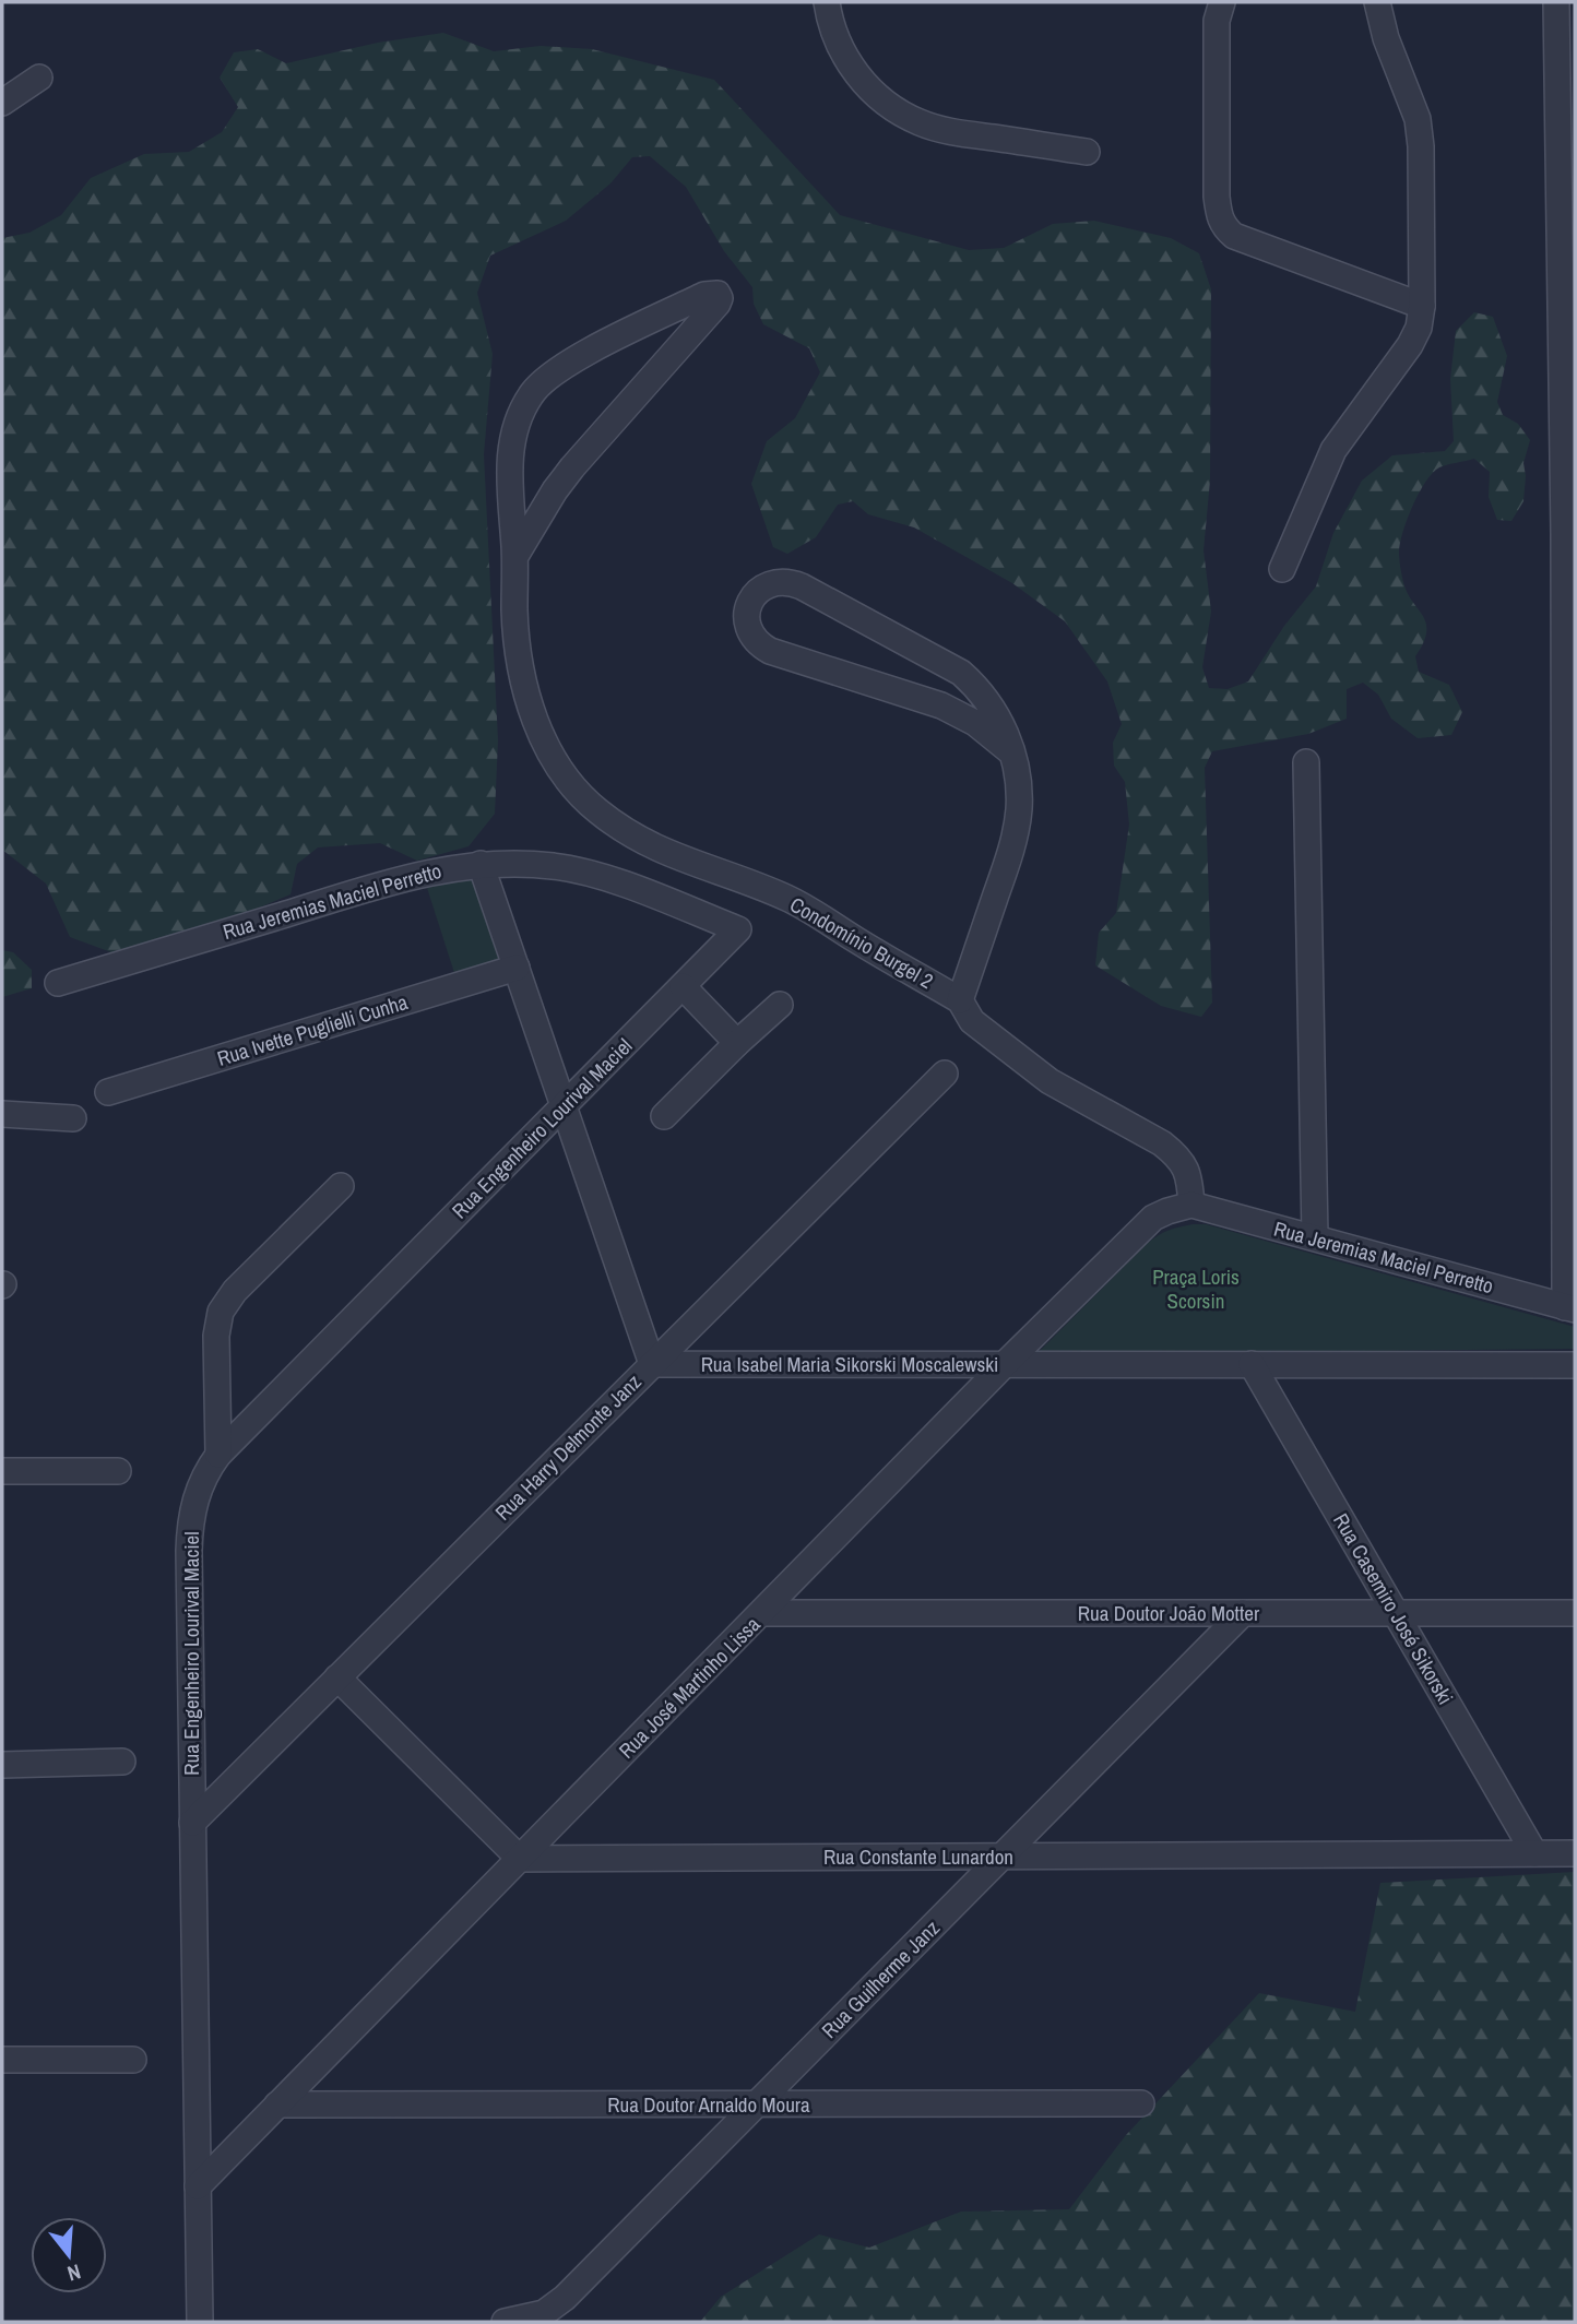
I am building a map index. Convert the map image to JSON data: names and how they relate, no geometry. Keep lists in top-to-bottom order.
{
  "streets": {
    "street": [
      "Rua Jeremias Maciel Perretto",
      "Condomínio Burgel 2",
      "Rua Ivette Puglielli Cunha",
      "Rua Engenheiro Lourival Maciel",
      "Rua Isabel Maria Sikorski Moscalewski",
      "Rua Harry Delmonte Janz",
      "Rua Casemiro José Sikorski",
      "Rua Doutor João Motter",
      "Rua José Martinho Lissa",
      "Rua Constante Lunardon",
      "Rua Guilherme Janz",
      "Rua Doutor Arnaldo Moura"
    ]
  },
  "crossings": [
    ["Rua Jeremias Maciel Perretto", "Condomínio Burgel 2"],
    ["Rua Jeremias Maciel Perretto", "Rua Engenheiro Lourival Maciel"],
    ["Rua Jeremias Maciel Perretto", "Rua José Martinho Lissa"],
    ["Condomínio Burgel 2", "Rua José Martinho Lissa"],
    ["Rua Engenheiro Lourival Maciel", "Rua Harry Delmonte Janz"],
    ["Rua Engenheiro Lourival Maciel", "Rua José Martinho Lissa"],
    ["Rua Isabel Maria Sikorski Moscalewski", "Rua Harry Delmonte Janz"],
    ["Rua Isabel Maria Sikorski Moscalewski", "Rua Casemiro José Sikorski"],
    ["Rua Isabel Maria Sikorski Moscalewski", "Rua José Martinho Lissa"],
    ["Rua Casemiro José Sikorski", "Rua Doutor João Motter"],
    ["Rua Casemiro José Sikorski", "Rua Constante Lunardon"],
    ["Rua Doutor João Motter", "Rua José Martinho Lissa"],
    ["Rua Doutor João Motter", "Rua Guilherme Janz"],
    ["Rua José Martinho Lissa", "Rua Constante Lunardon"],
    ["Rua José Martinho Lissa", "Rua Doutor Arnaldo Moura"],
    ["Rua Constante Lunardon", "Rua Guilherme Janz"],
    ["Rua Guilherme Janz", "Rua Doutor Arnaldo Moura"]
  ],
  "parks": ["Praça Loris Scorsin"],
  "north": "bottom"
}
